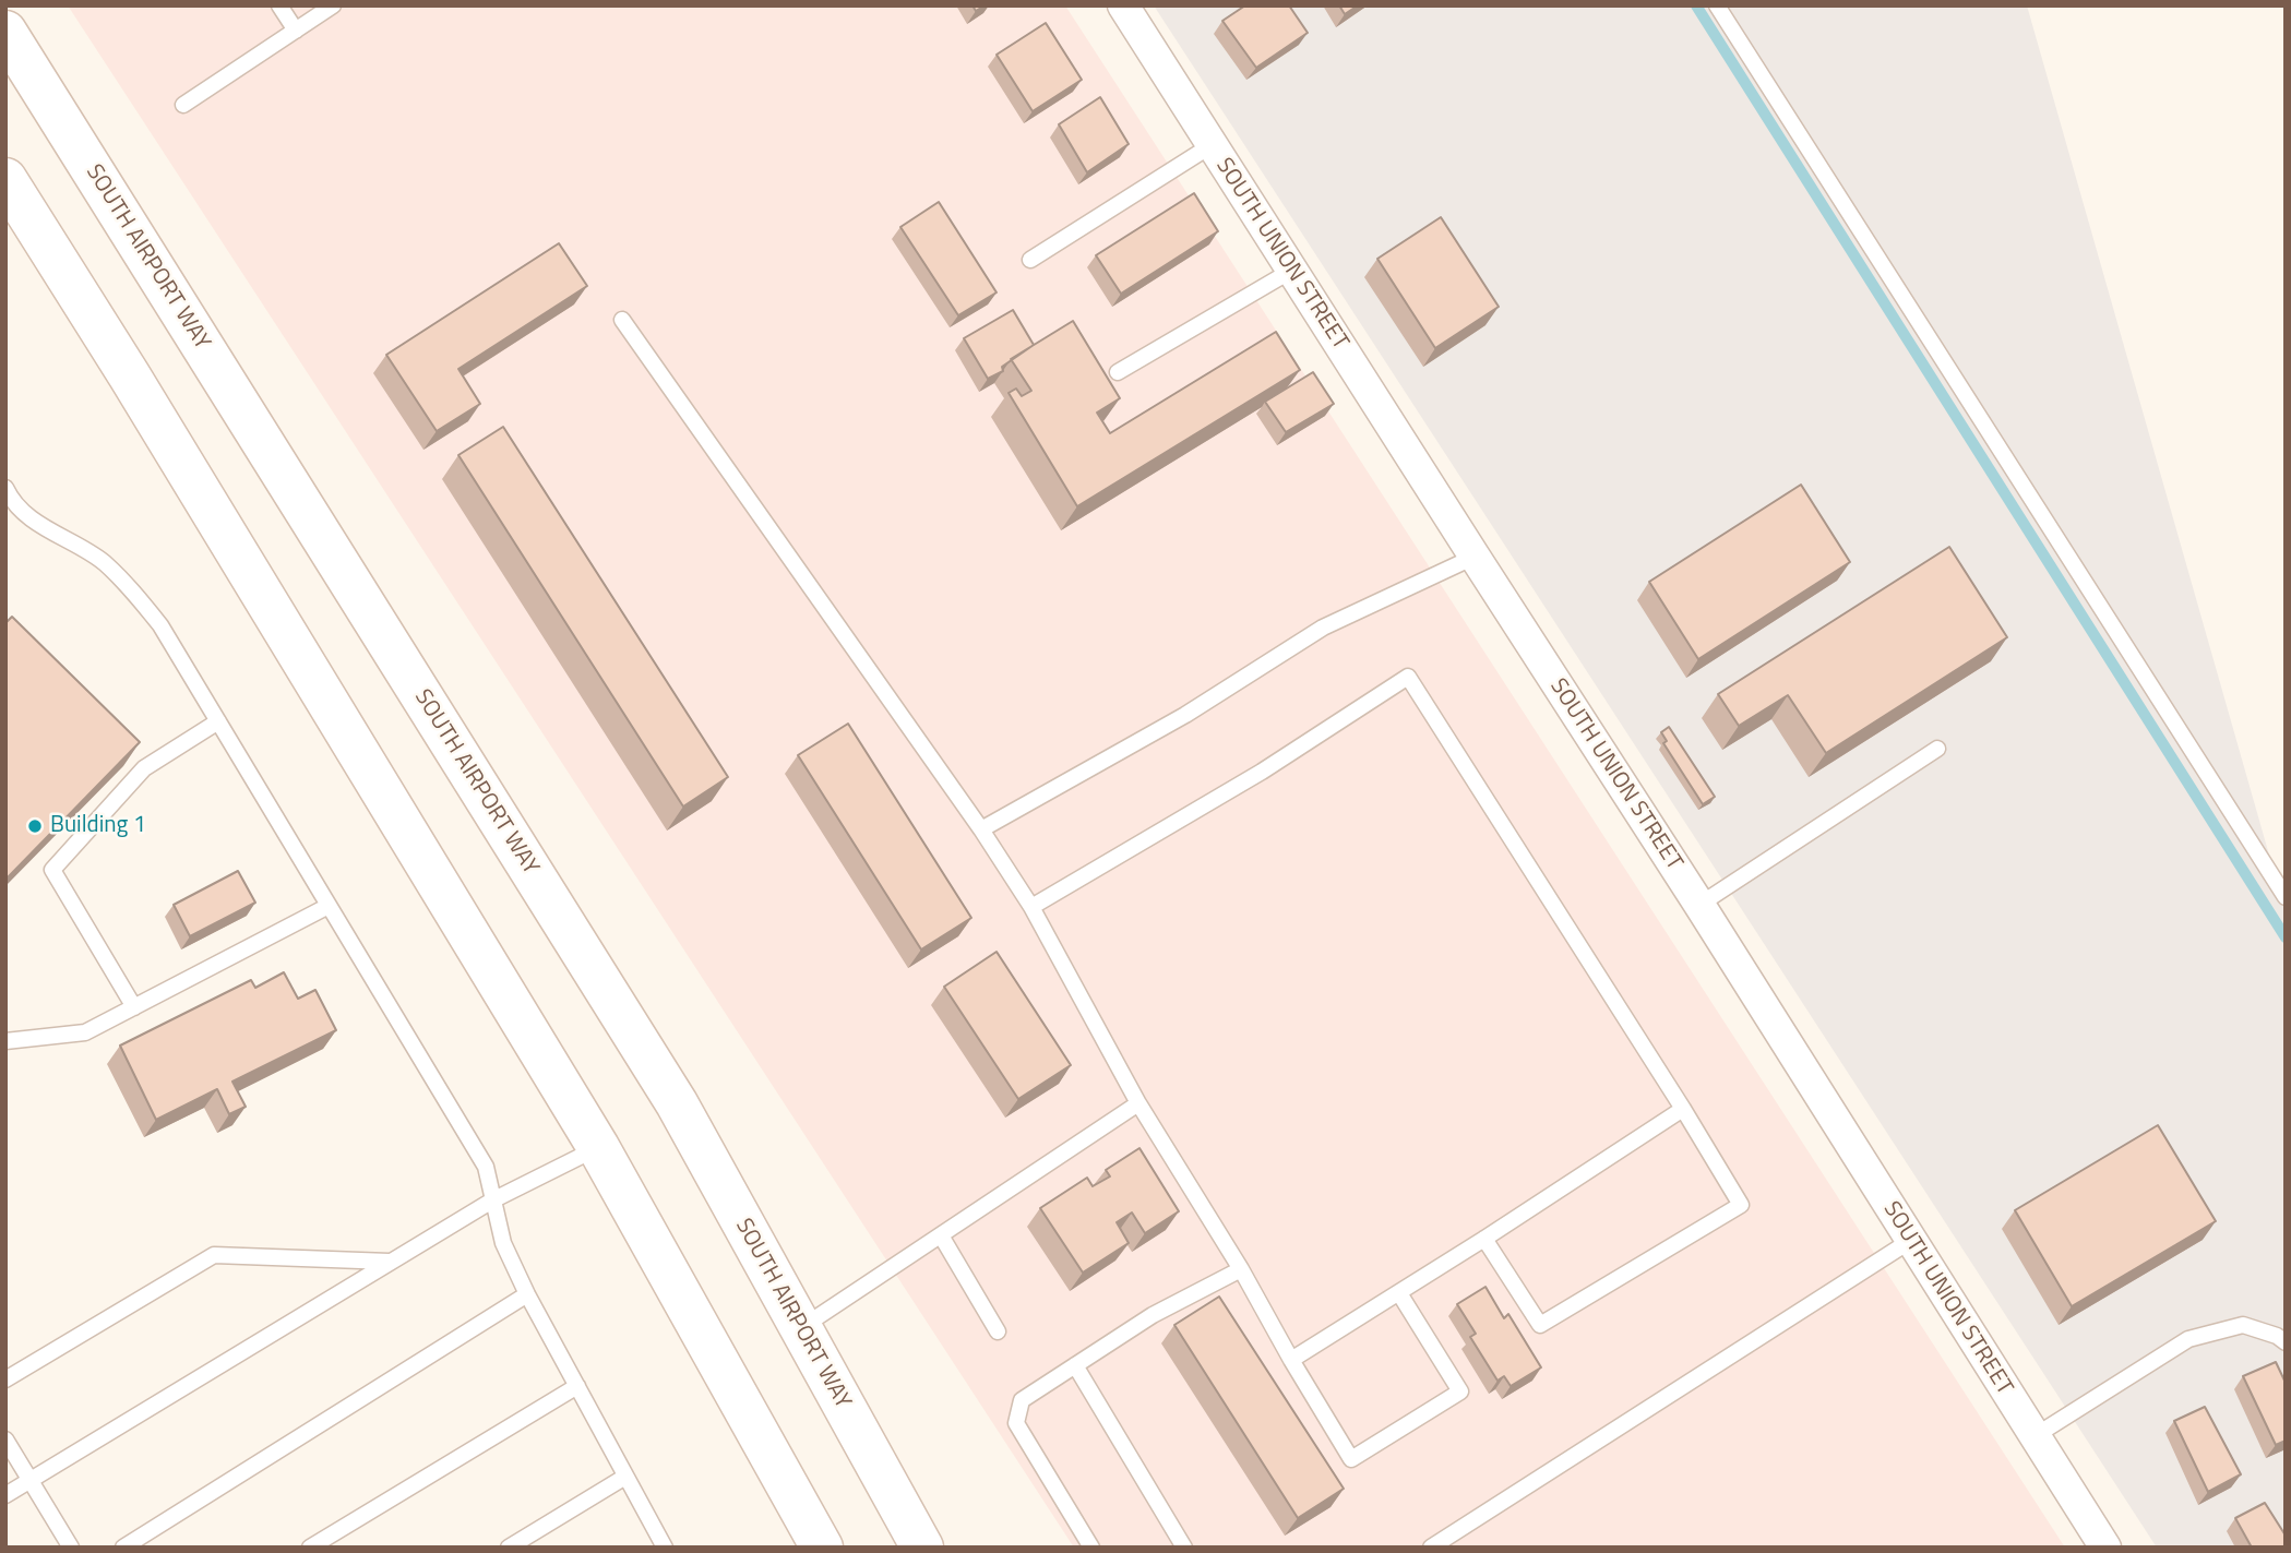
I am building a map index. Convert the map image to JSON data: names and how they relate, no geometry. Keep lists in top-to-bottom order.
{
  "streets": {
    "main road": ["SOUTH AIRPORT WAY"],
    "street": ["SOUTH UNION STREET"]
  },
  "places": ["Building 1"]
}
